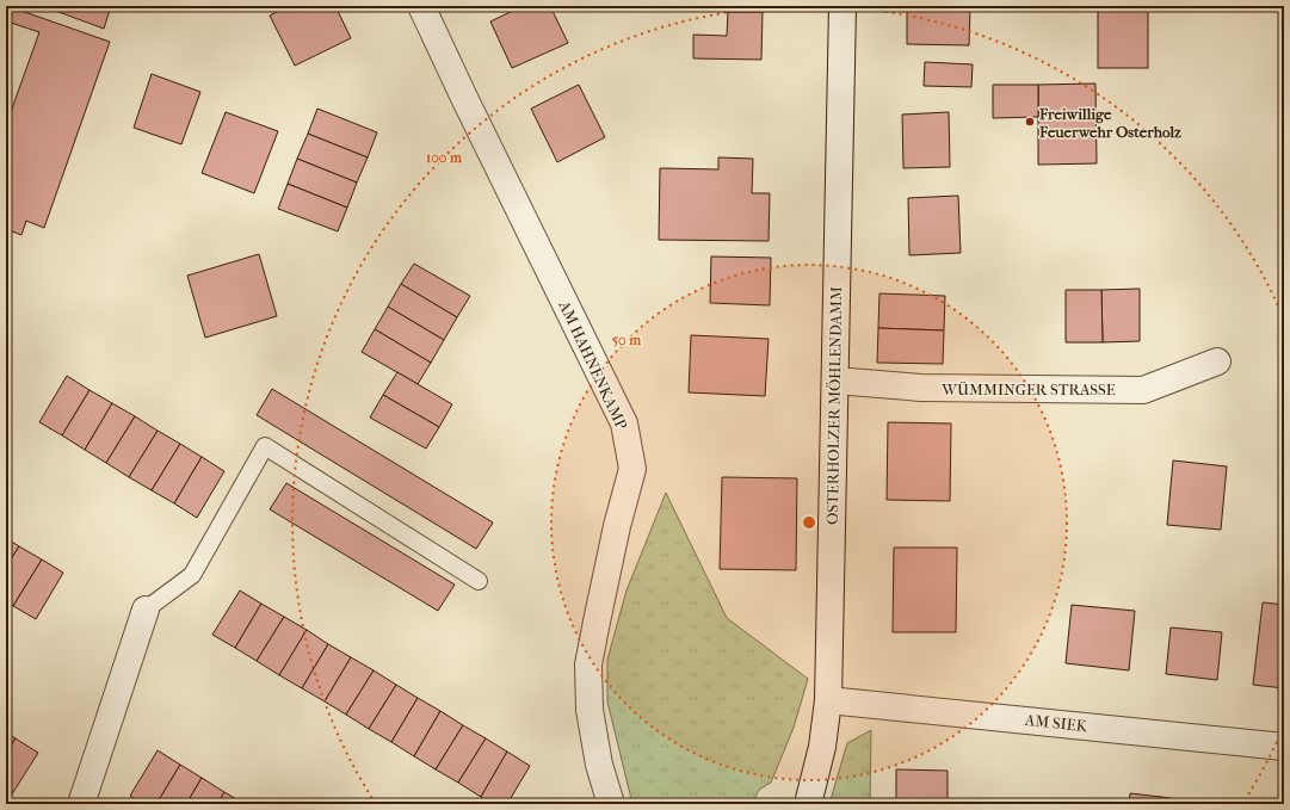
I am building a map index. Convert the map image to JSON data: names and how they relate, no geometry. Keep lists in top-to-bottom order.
{
  "streets": {
    "street": [
      "AM HAHNENKAMP",
      "WÜMMINGER STRASSE",
      "OSTERHOLZER MÖHLENDAMM",
      "AM SIEK"
    ]
  },
  "crossings": [
    ["WÜMMINGER STRASSE", "OSTERHOLZER MÖHLENDAMM"],
    ["OSTERHOLZER MÖHLENDAMM", "AM SIEK"]
  ],
  "places": ["Freiwillige Feuerwehr Osterholz"],
  "rings": ["100 m", "50 m"]
}
